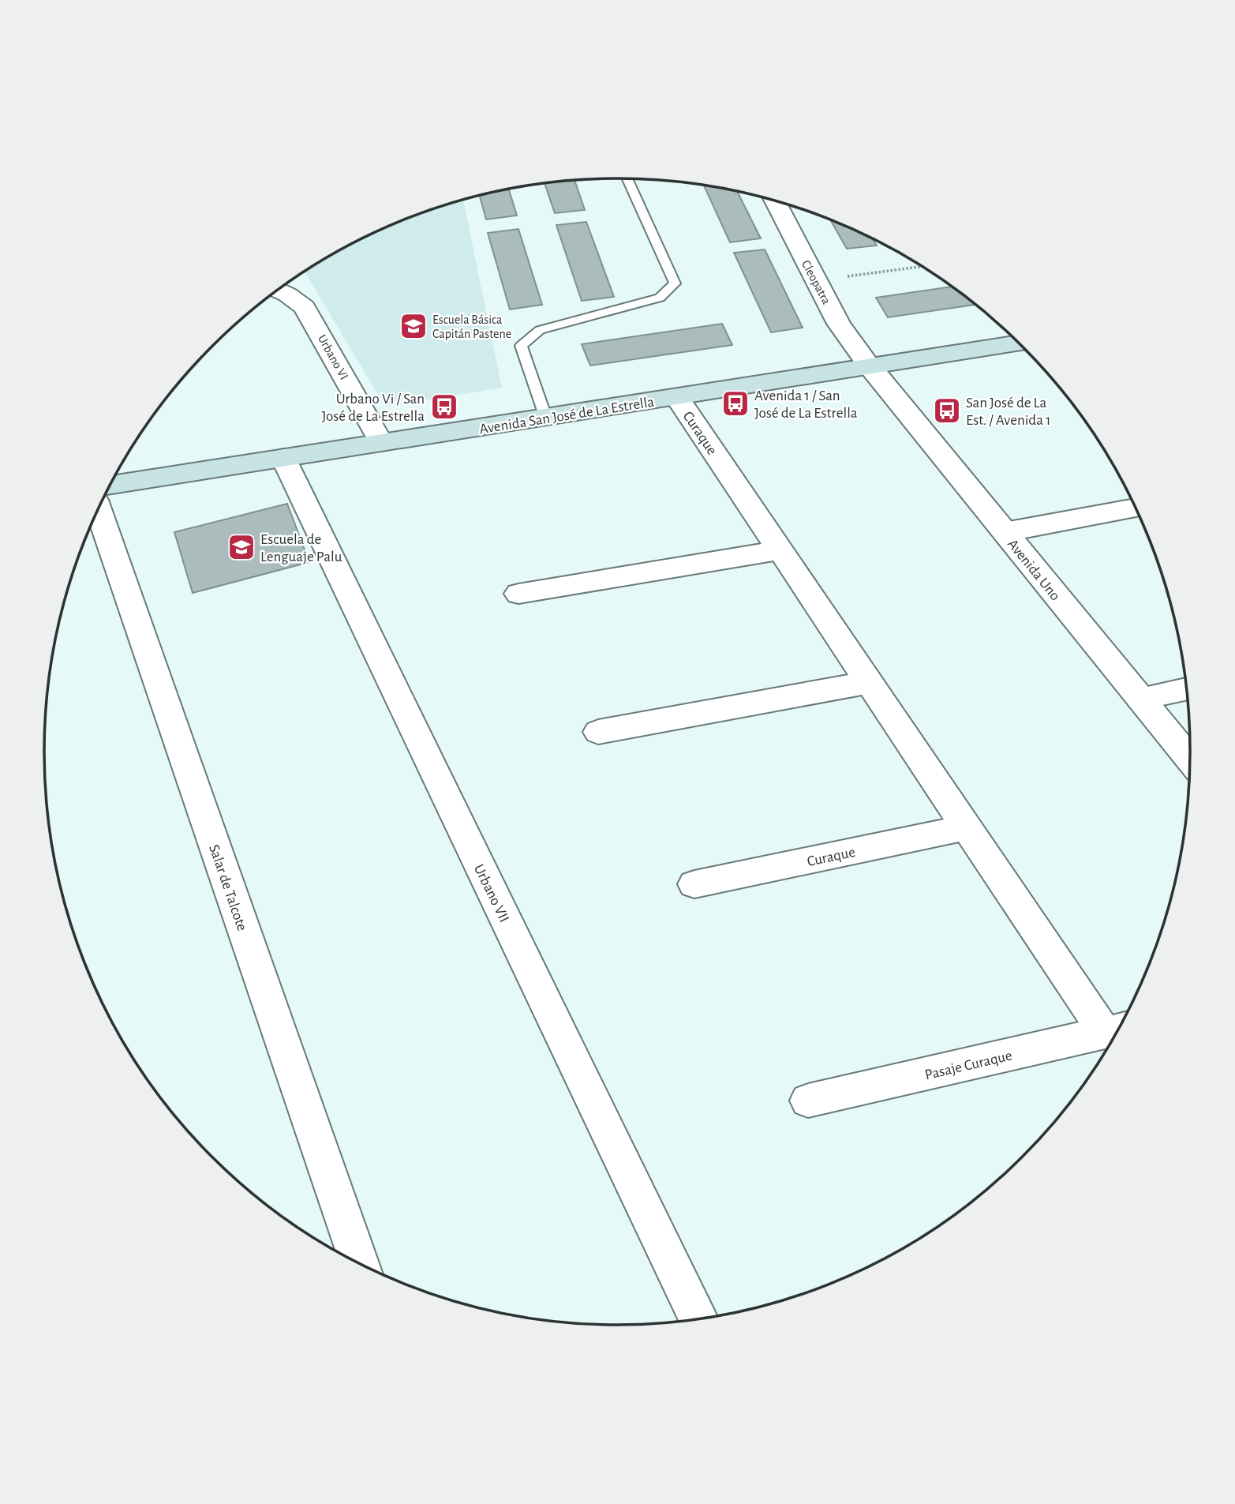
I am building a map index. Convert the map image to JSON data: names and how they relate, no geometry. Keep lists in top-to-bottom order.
{
  "streets": {
    "main road": ["Avenida San José de La Estrella"],
    "street": [
      "Cleopatra",
      "Urbano VI",
      "Curaque",
      "Avenida Uno",
      "Salar de Talcote",
      "Urbano VII",
      "Pasaje Curaque"
    ]
  },
  "crossings": [
    ["Cleopatra", "Avenida San José de La Estrella"],
    ["Cleopatra", "Avenida Uno"],
    ["Urbano VI", "Avenida San José de La Estrella"],
    ["Avenida San José de La Estrella", "Curaque"],
    ["Avenida San José de La Estrella", "Avenida Uno"],
    ["Avenida San José de La Estrella", "Urbano VII"],
    ["Curaque", "Pasaje Curaque"]
  ],
  "places": {
    "school or university": ["Escuela Básica Capitán Pastene", "Escuela de Lenguaje Palu"],
    "bus stop": ["Avenida 1 / San José de La Estrella", "Urbano Vi / San José de La Estrella", "San José de La Est. / Avenida 1"]
  }
}
